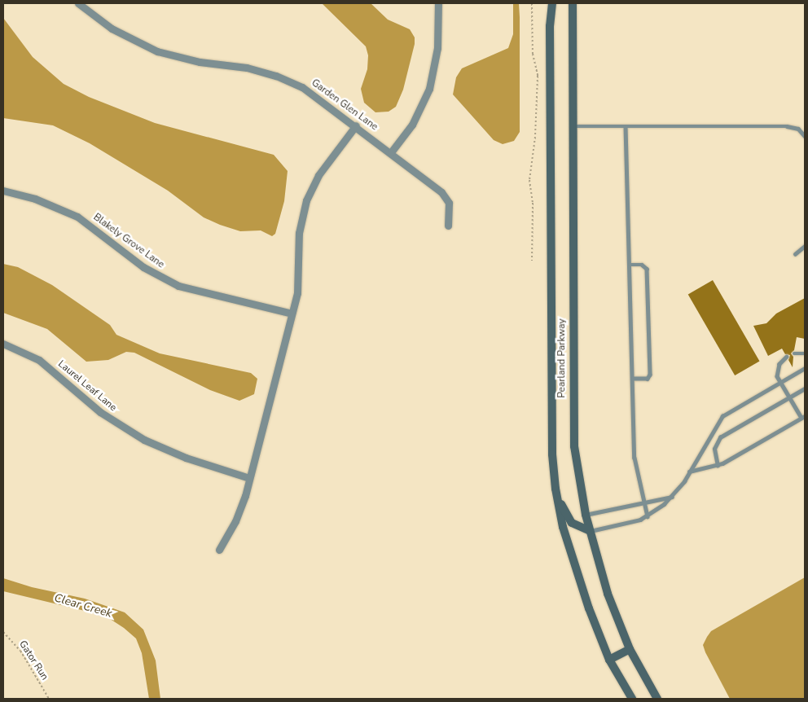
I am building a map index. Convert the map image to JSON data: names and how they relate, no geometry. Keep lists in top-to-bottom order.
{
  "streets": {
    "main road": ["Pearland Parkway"],
    "street": ["Garden Glen Lane", "Blakely Grove Lane", "Laurel Leaf Lane"],
    "path": ["Gator Run"]
  },
  "water": ["Clear Creek"]
}
